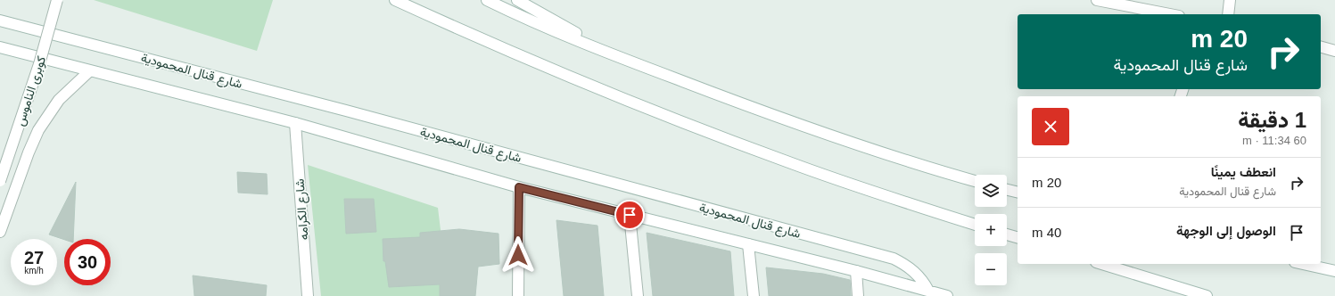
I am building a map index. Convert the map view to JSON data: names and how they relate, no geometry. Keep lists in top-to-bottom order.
{
  "streets": {
    "main road": ["شارع قنال المحمودية", "كوبرى الناموس", "شارع الكرامه"]
  },
  "crossings": [
    ["شارع قنال المحمودية", "شارع الكرامه"]
  ],
  "page": {
    "turn": ["20 m", "شارع قنال المحمودية"],
    "heading": ["1 دقيقة", "60 m · 11:34"],
    "list": [
      {
        "name": "انعطف يمينًا",
        "note": "شارع قنال المحمودية",
        "value": "20 m"
      },
      {
        "name": "الوصول إلى الوجهة",
        "value": "40 m"
      }
    ],
    "map_buttons": ["+", "−"],
    "speed": "27 km/h",
    "limit": "30"
  }
}
